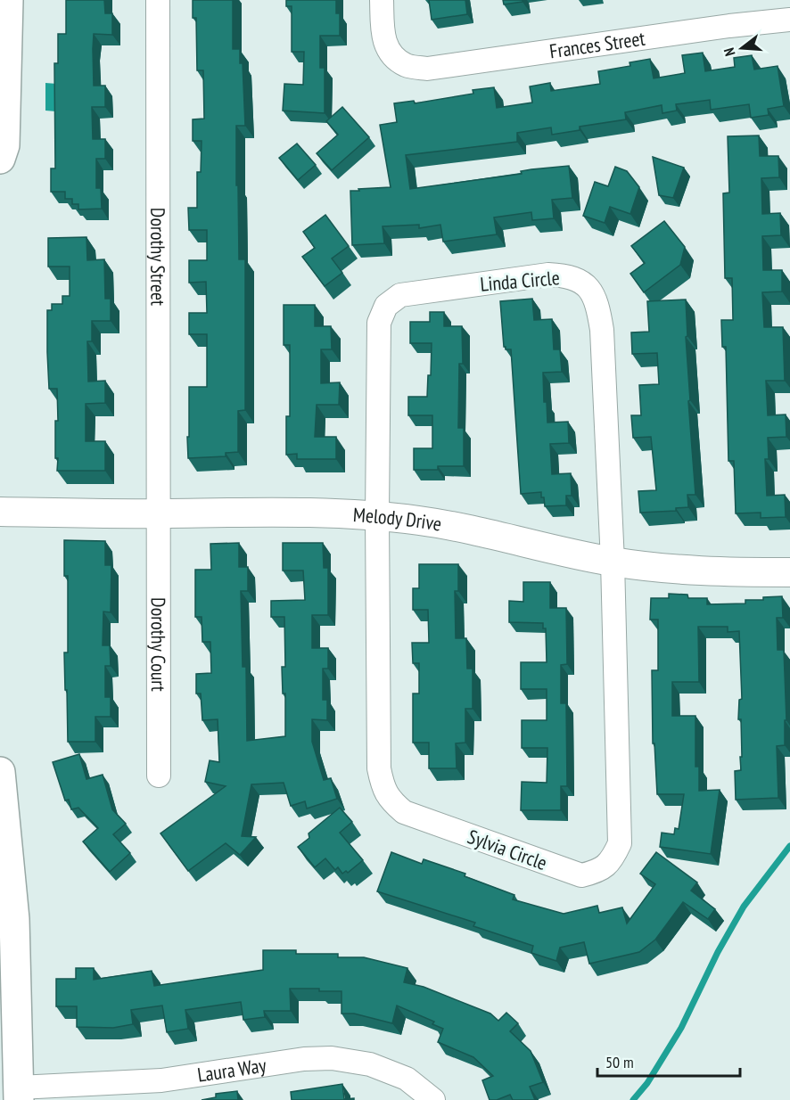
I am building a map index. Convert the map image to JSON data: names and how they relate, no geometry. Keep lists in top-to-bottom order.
{
  "streets": {
    "street": [
      "Frances Street",
      "Dorothy Street",
      "Linda Circle",
      "Melody Drive",
      "Dorothy Court",
      "Sylvia Circle",
      "Laura Way"
    ]
  },
  "crossings": [
    ["Dorothy Street", "Melody Drive"],
    ["Dorothy Street", "Dorothy Court"],
    ["Linda Circle", "Melody Drive"],
    ["Linda Circle", "Sylvia Circle"],
    ["Melody Drive", "Dorothy Court"],
    ["Melody Drive", "Sylvia Circle"]
  ],
  "scale_bar": "50 m",
  "north": "left"
}
